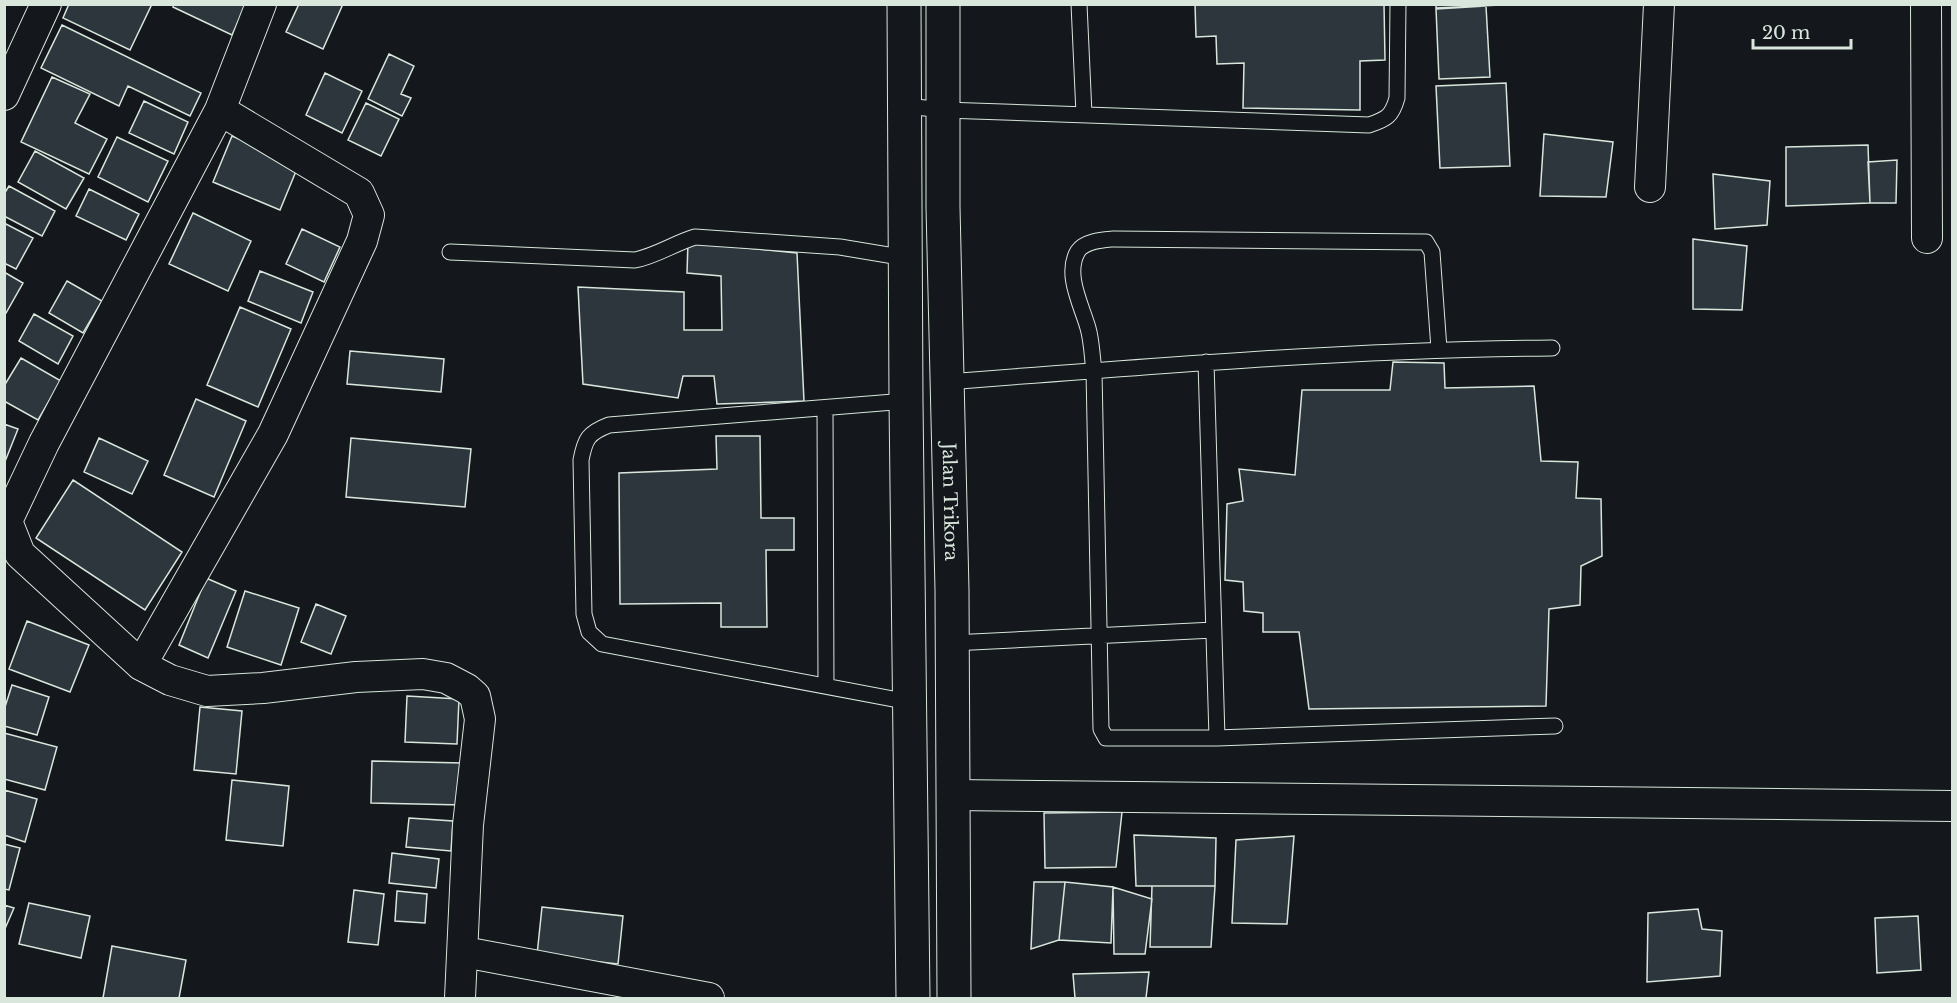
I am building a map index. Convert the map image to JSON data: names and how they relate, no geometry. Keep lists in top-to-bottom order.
{
  "streets": {
    "main road": ["Jalan Trikora"]
  },
  "scale_bar": "20 m"
}
